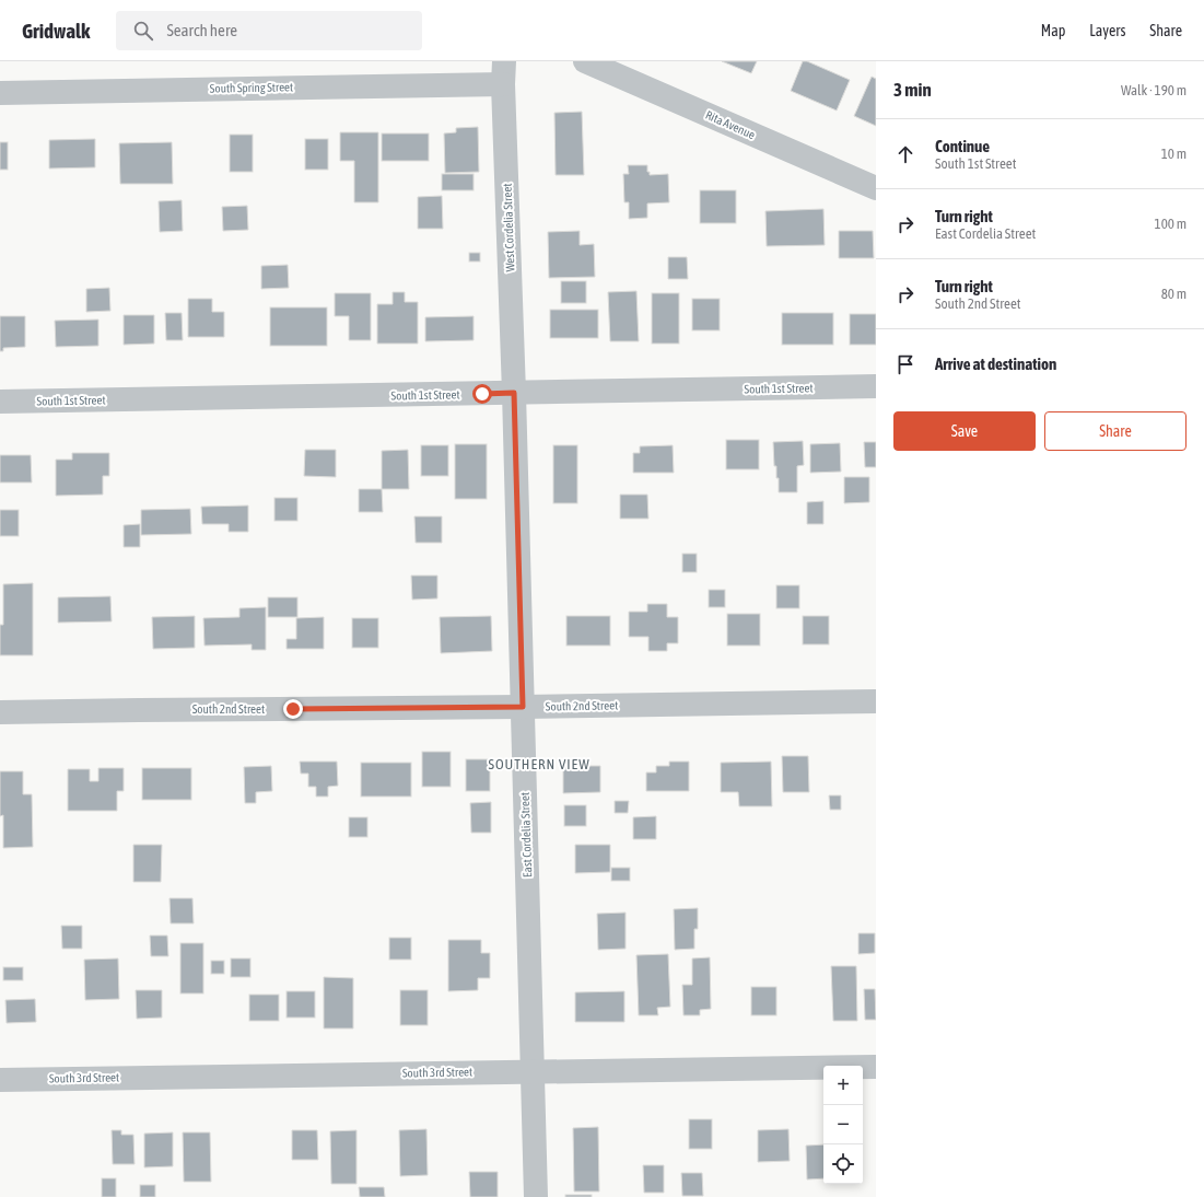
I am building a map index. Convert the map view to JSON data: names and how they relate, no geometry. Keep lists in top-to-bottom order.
{
  "streets": {
    "street": [
      "South Spring Street",
      "Rita Avenue",
      "West Cordelia Street",
      "South 1st Street",
      "South 2nd Street",
      "East Cordelia Street",
      "South 3rd Street"
    ]
  },
  "crossings": [
    ["South Spring Street", "West Cordelia Street"],
    ["West Cordelia Street", "South 1st Street"],
    ["West Cordelia Street", "East Cordelia Street"],
    ["South 1st Street", "East Cordelia Street"],
    ["South 2nd Street", "East Cordelia Street"],
    ["East Cordelia Street", "South 3rd Street"]
  ],
  "districts": ["SOUTHERN VIEW"],
  "page": {
    "header": "Gridwalk",
    "search": "Search here",
    "nav": ["Map", "Layers", "Share"],
    "heading": ["3 min", "Walk · 190 m"],
    "list": [
      ["Continue", "South 1st Street", "10 m"],
      ["Turn right", "East Cordelia Street", "100 m"],
      ["Turn right", "South 2nd Street", "80 m"],
      "Arrive at destination"
    ],
    "buttons": ["Save", "Share"],
    "map_buttons": ["+", "−"]
  }
}
